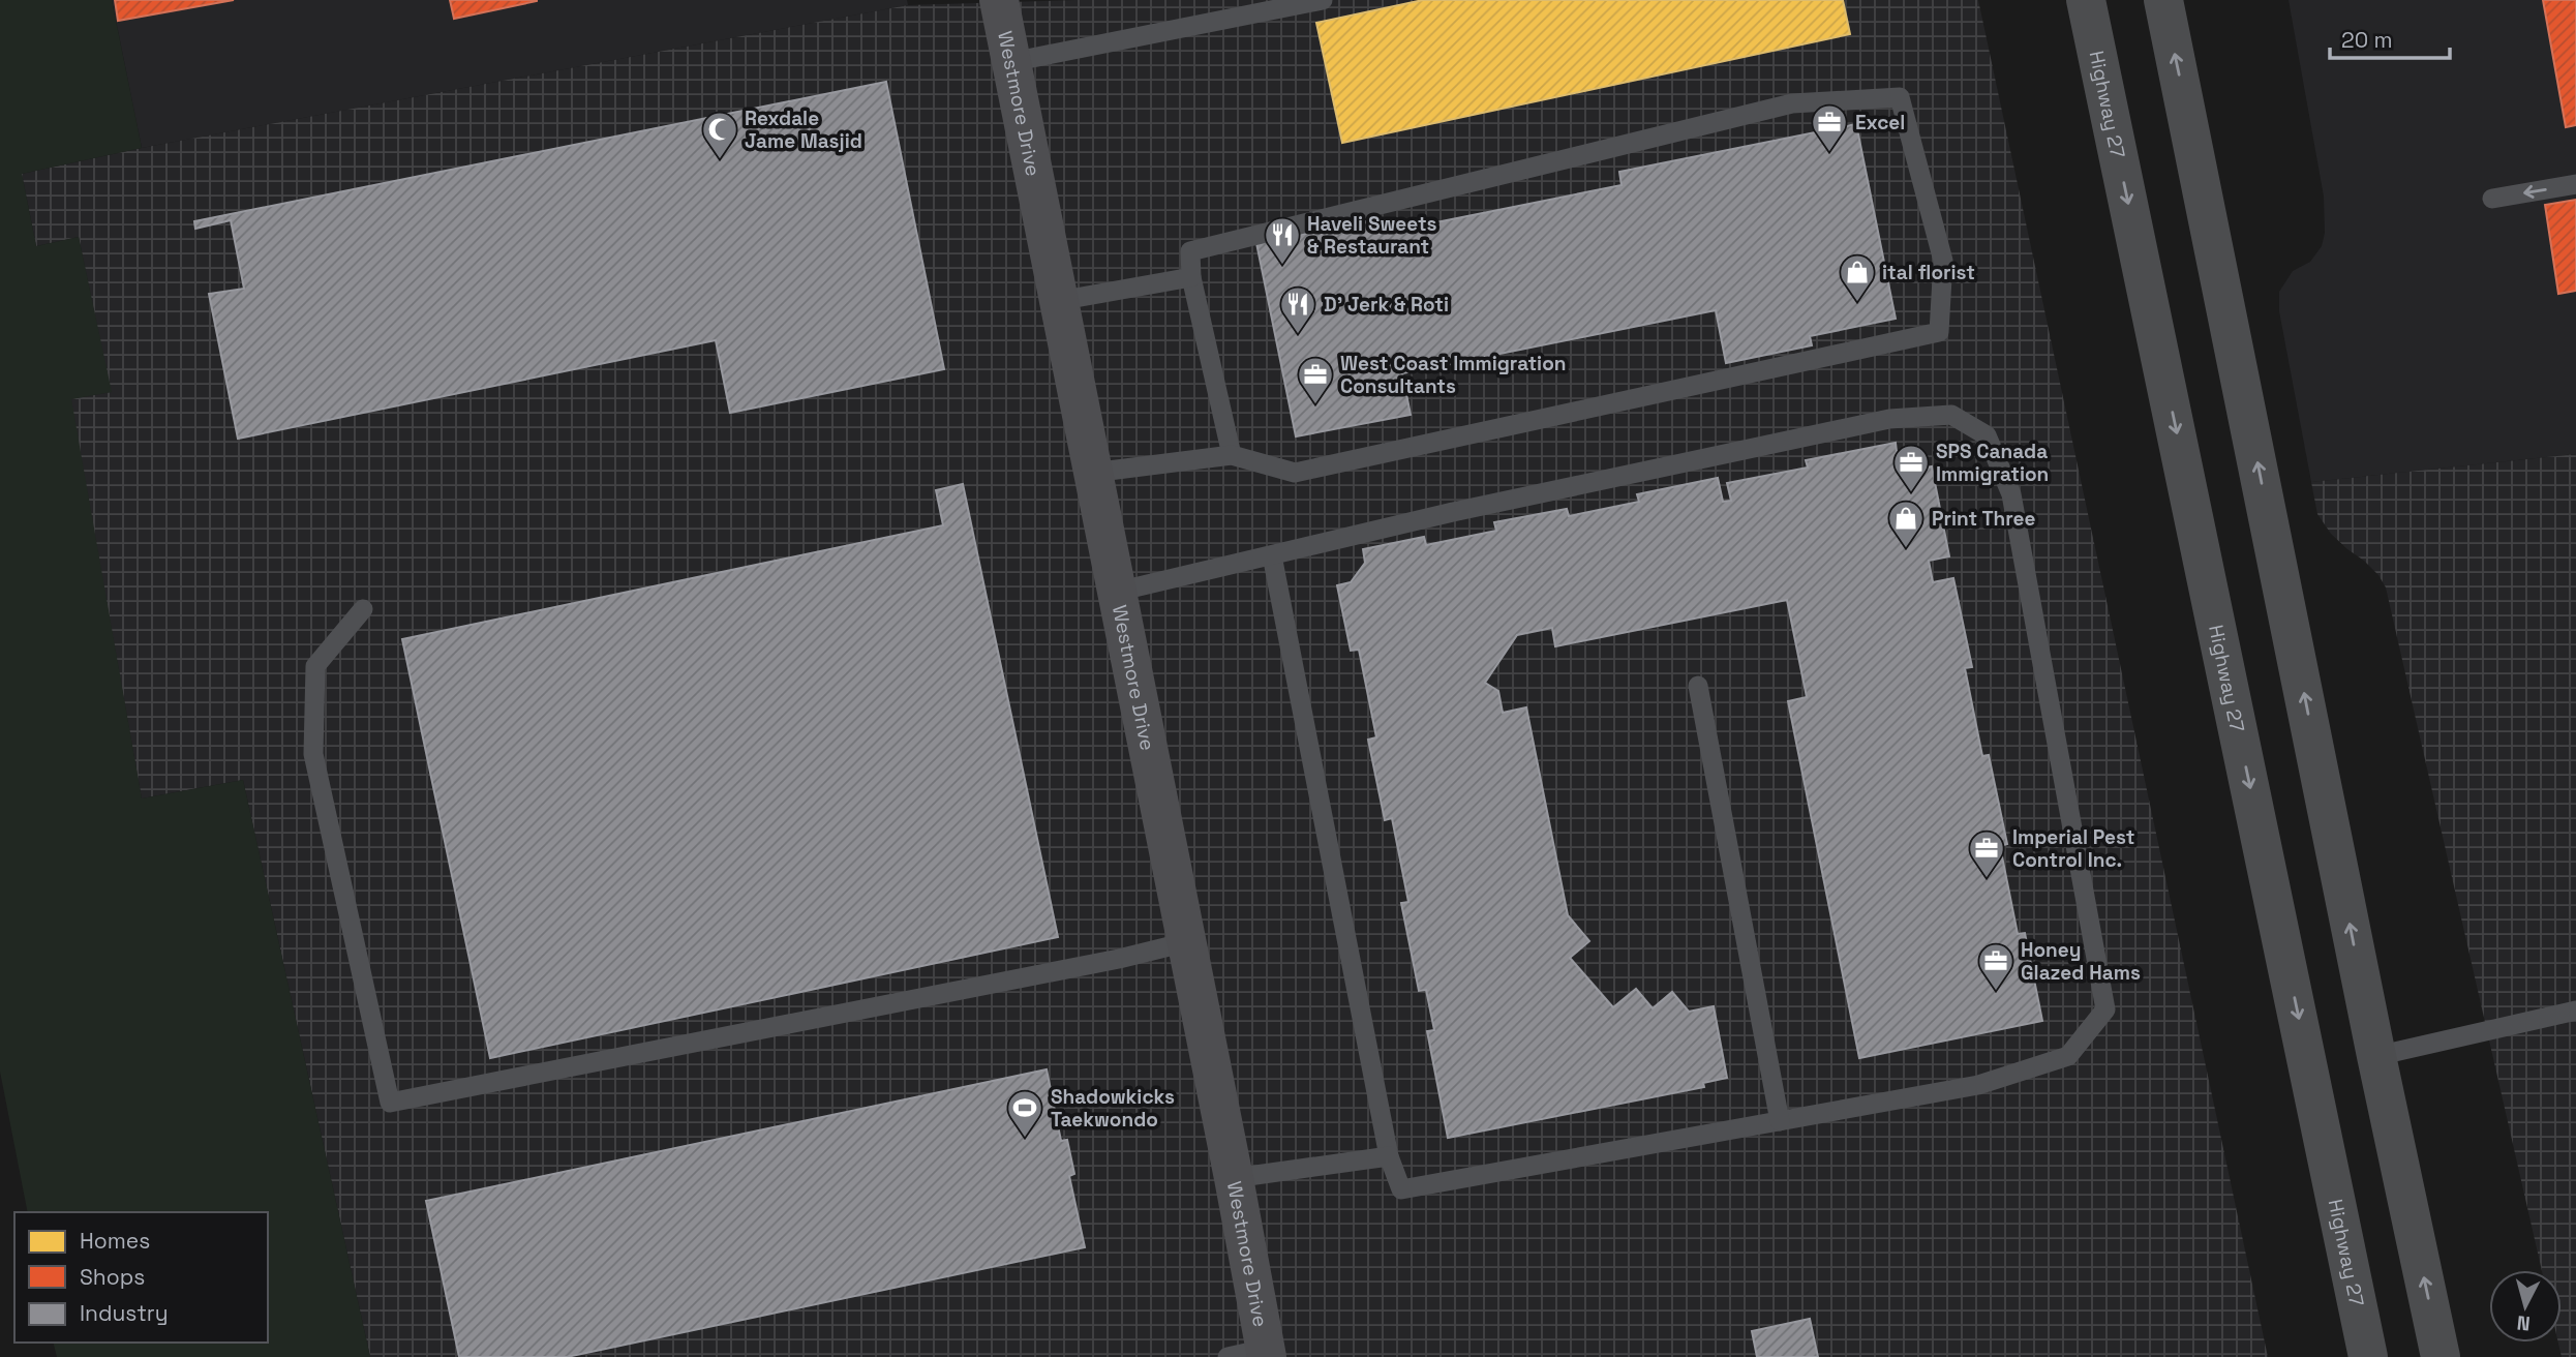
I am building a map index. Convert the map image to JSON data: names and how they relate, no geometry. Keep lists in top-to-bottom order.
{
  "streets": {
    "main road": ["Highway 27"],
    "street": ["Westmore Drive"]
  },
  "places": {
    "office": [
      "Excel",
      "West Coast Immigration Consultants",
      "SPS Canada Immigration",
      "Imperial Pest Control Inc.",
      "Honey Glazed Hams"
    ],
    "mosque": ["Rexdale Jame Masjid"],
    "restaurant": ["Haveli Sweets & Restaurant", "D' Jerk & Roti"],
    "shop": ["ital florist", "Print Three"],
    "sports": ["Shadowkicks Taekwondo"]
  },
  "legend": ["Homes", "Shops", "Industry"],
  "scale_bar": "20 m",
  "north": "bottom"
}
